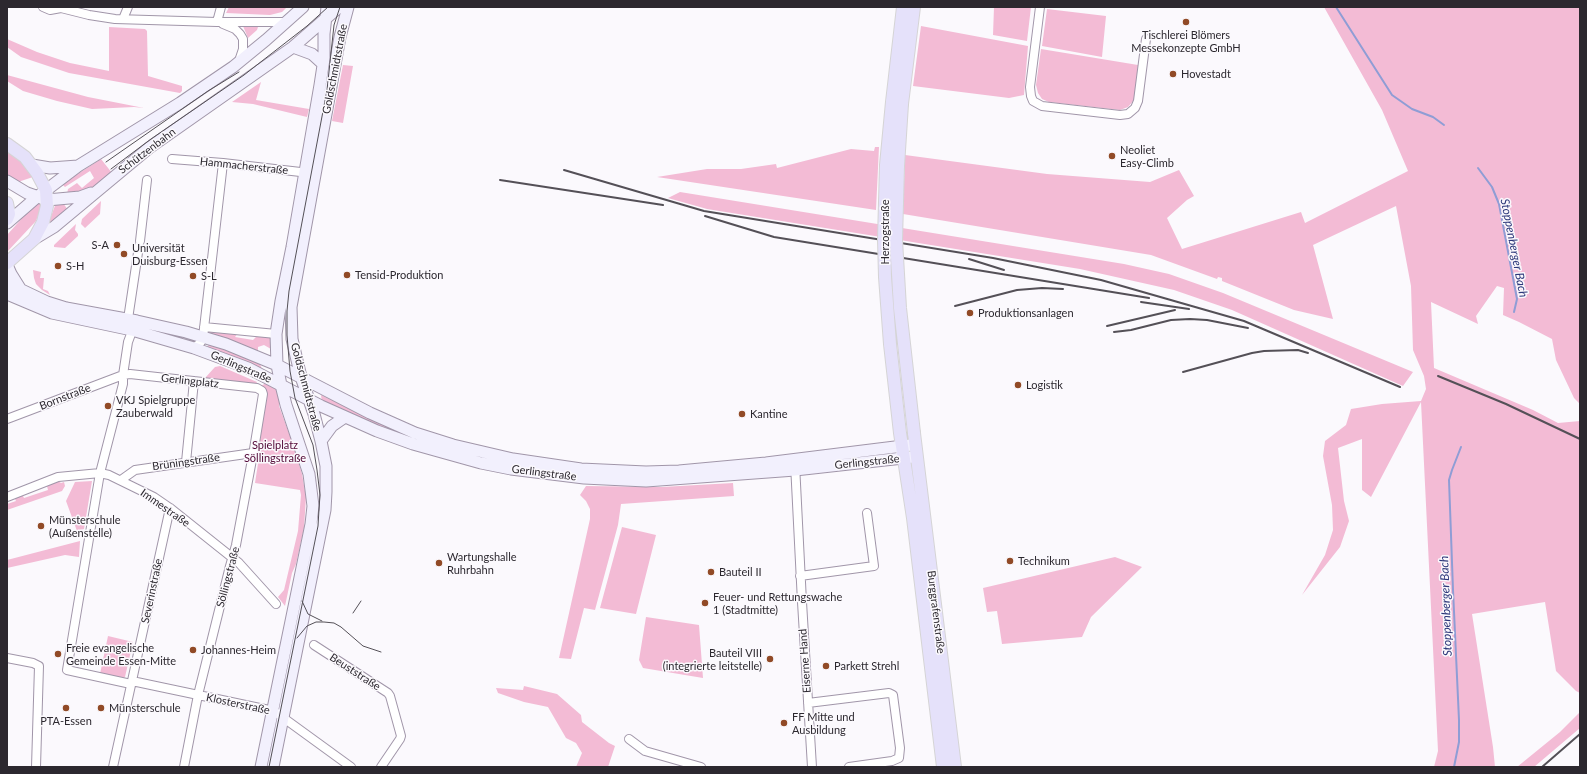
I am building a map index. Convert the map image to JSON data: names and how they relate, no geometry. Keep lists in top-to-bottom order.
{
  "streets": {
    "main road": [
      "Goldschmidtstraße",
      "Schützenbahn",
      "Herzogstraße",
      "Gerlingstraße",
      "Burggrafenstraße"
    ],
    "street": [
      "Hammacherstraße",
      "Gerlingplatz",
      "Bornstraße",
      "Brüningstraße",
      "Immestraße",
      "Söllingstraße",
      "Severinstraße",
      "Eiserne Hand",
      "Beuststraße",
      "Klosterstraße"
    ]
  },
  "crossings": [
    ["Goldschmidtstraße", "Schützenbahn"],
    ["Goldschmidtstraße", "Hammacherstraße"],
    ["Goldschmidtstraße", "Gerlingstraße"],
    ["Goldschmidtstraße", "Klosterstraße"],
    ["Herzogstraße", "Gerlingstraße"],
    ["Herzogstraße", "Burggrafenstraße"],
    ["Gerlingstraße", "Burggrafenstraße"],
    ["Gerlingstraße", "Eiserne Hand"],
    ["Gerlingplatz", "Bornstraße"],
    ["Gerlingplatz", "Söllingstraße"],
    ["Brüningstraße", "Immestraße"],
    ["Brüningstraße", "Söllingstraße"],
    ["Immestraße", "Söllingstraße"],
    ["Immestraße", "Severinstraße"],
    ["Immestraße", "Klosterstraße"],
    ["Söllingstraße", "Klosterstraße"],
    ["Severinstraße", "Klosterstraße"]
  ],
  "water": ["Stoppenberger Bach"],
  "parks": ["Spielplatz Söllingstraße"],
  "places": [
    "Tischlerei Blömers Messekonzepte GmbH",
    "Hovestadt",
    "Neoliet Easy-Climb",
    "S-A",
    "Universität Duisburg-Essen",
    "S-H",
    "Tensid-Produktion",
    "S-L",
    "Produktionsanlagen",
    "Logistik",
    "VKJ Spielgruppe Zauberwald",
    "Kantine",
    "Münsterschule (Außenstelle)",
    "Technikum",
    "Wartungshalle Ruhrbahn",
    "Bauteil II",
    "Feuer- und Rettungswache 1 (Stadtmitte)",
    "Johannes-Heim",
    "Freie evangelische Gemeinde Essen-Mitte",
    "Bauteil VIII (integrierte leitstelle)",
    "Parkett Strehl",
    "PTA-Essen",
    "Münsterschule",
    "FF Mitte und Ausbildung"
  ]
}
